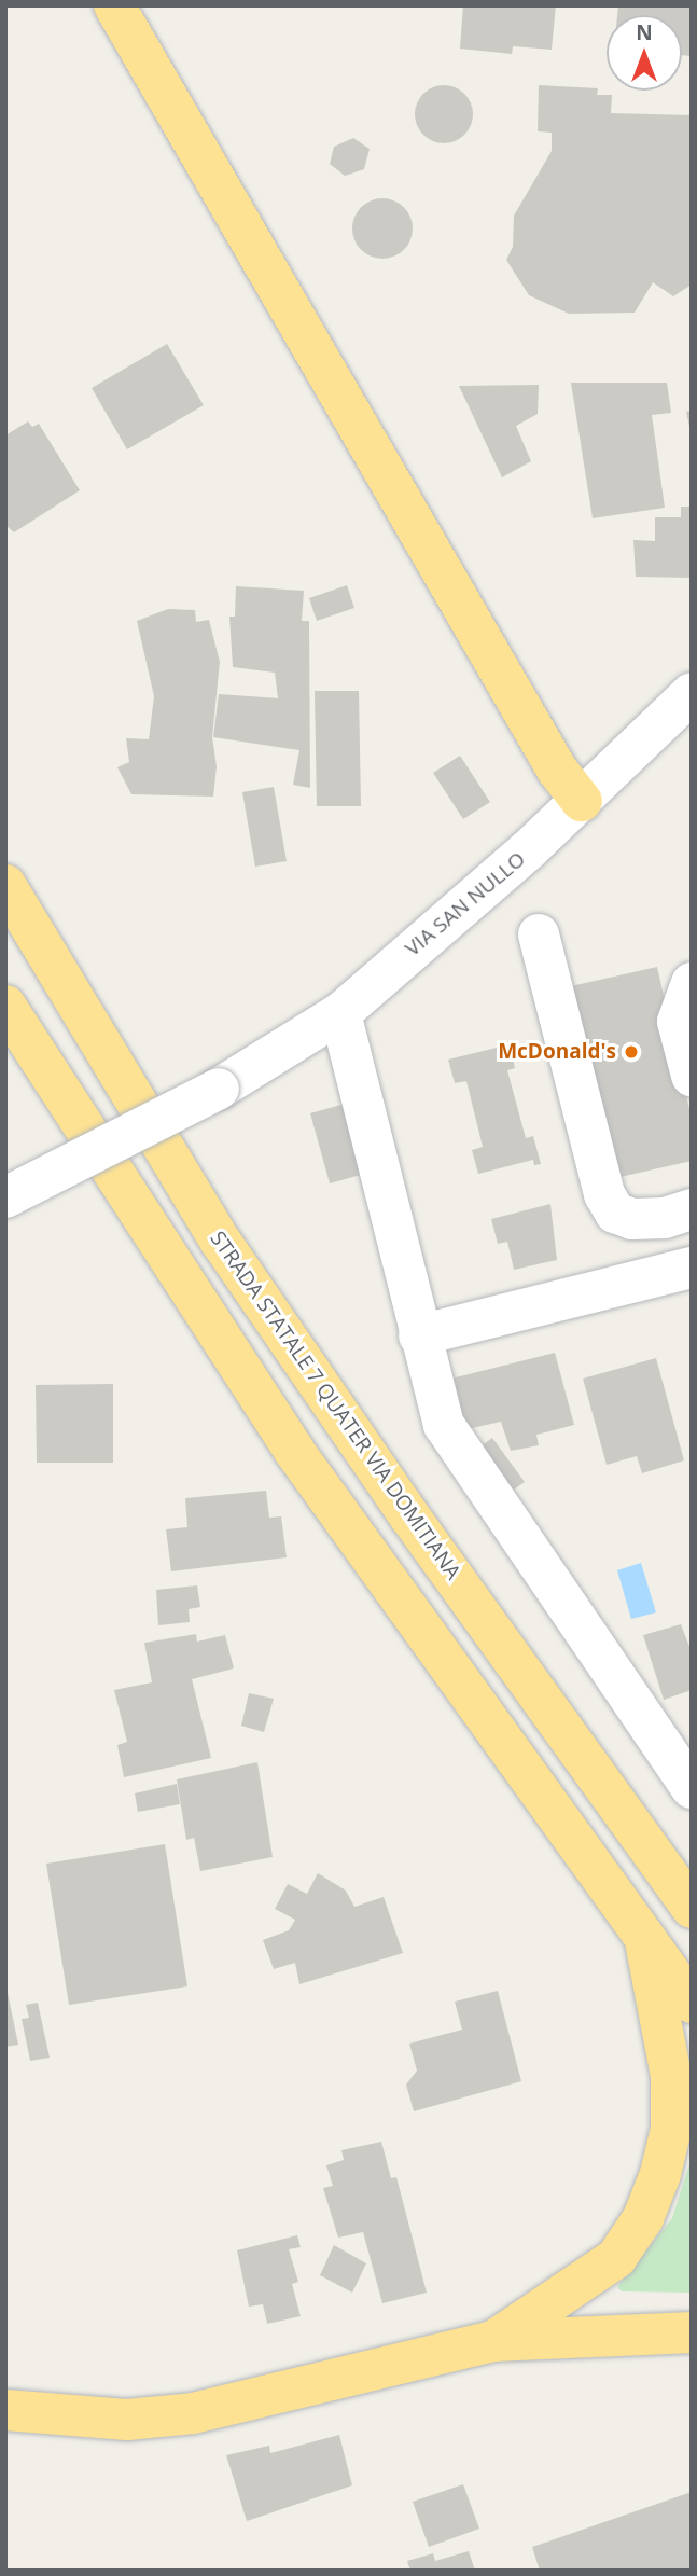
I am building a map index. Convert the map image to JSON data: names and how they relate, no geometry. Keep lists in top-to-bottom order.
{
  "streets": {
    "highway": ["STRADA STATALE 7 QUATER VIA DOMITIANA"],
    "street": ["VIA SAN NULLO"]
  },
  "places": ["McDonald's"],
  "north": "top"
}
